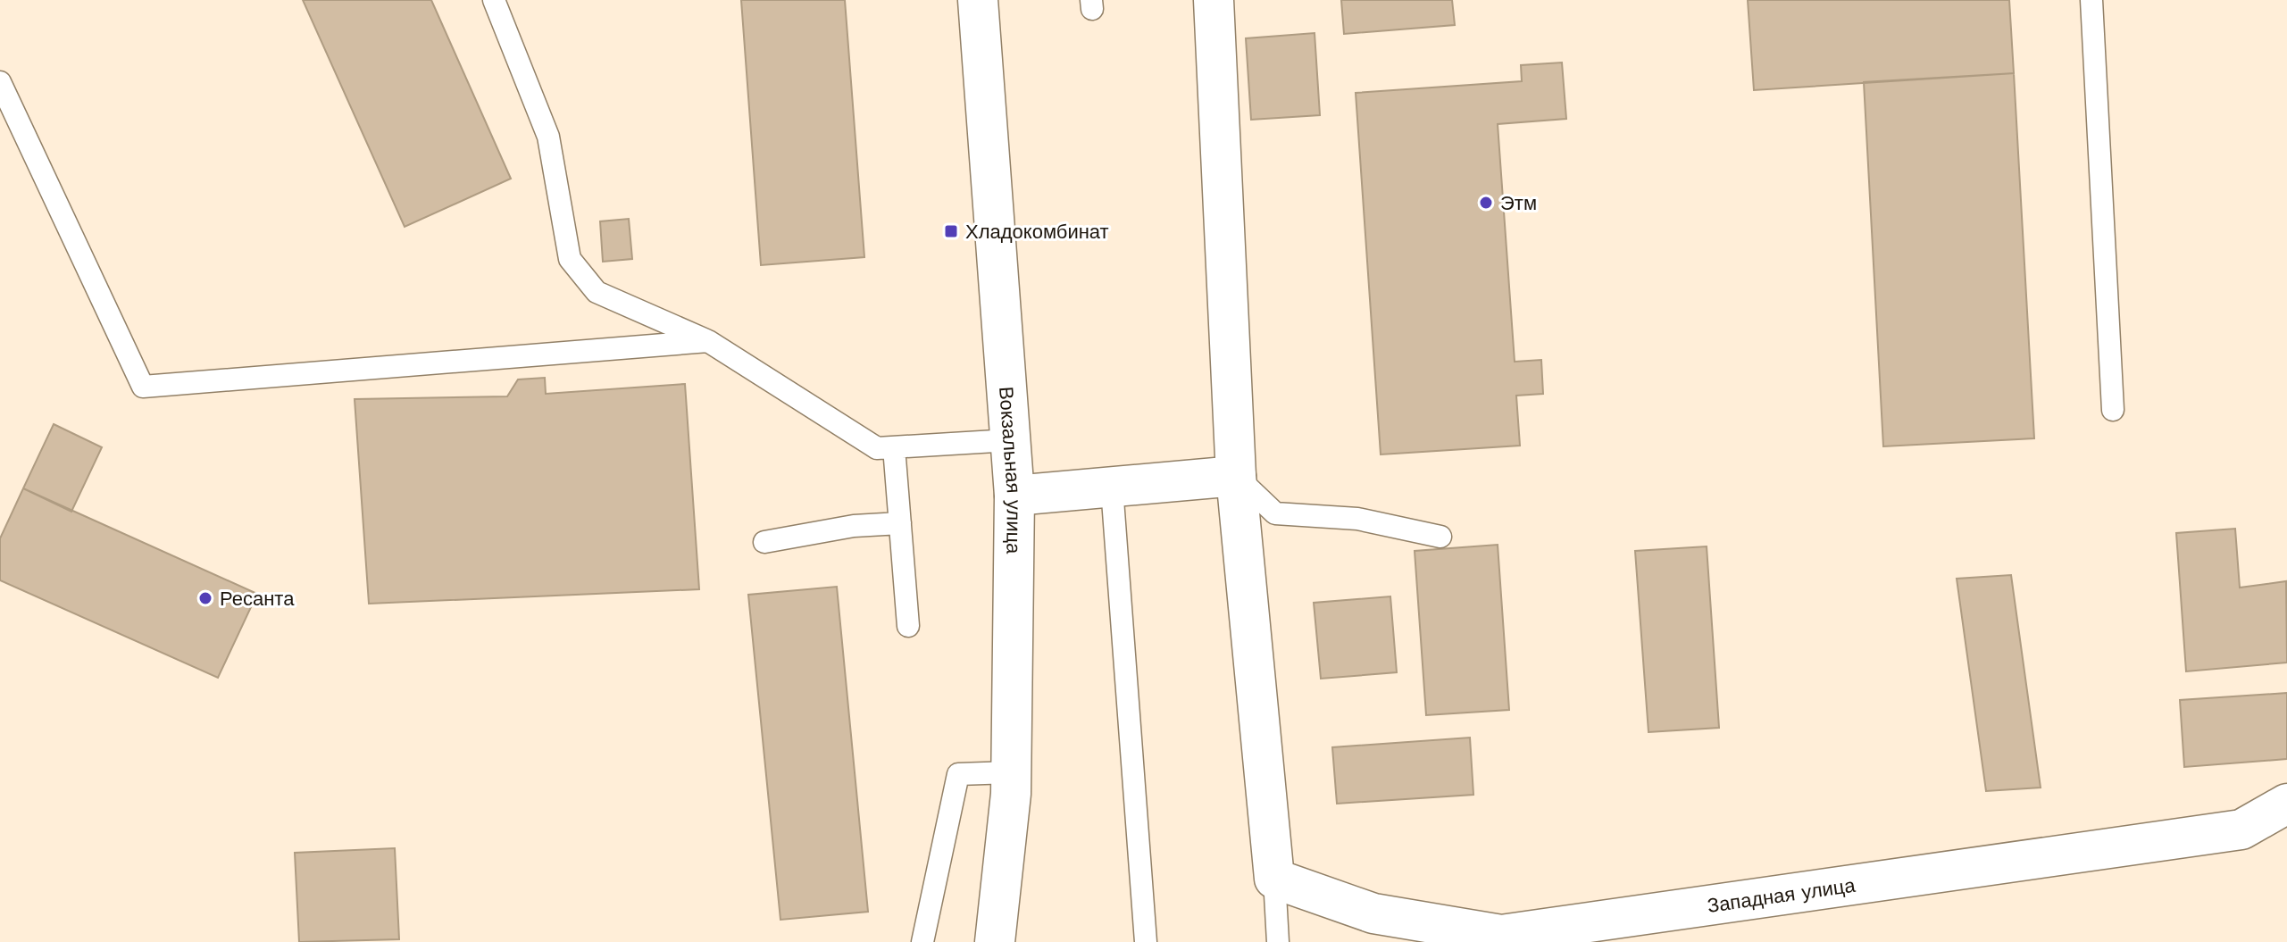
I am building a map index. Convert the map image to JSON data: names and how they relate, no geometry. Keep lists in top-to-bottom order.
{
  "streets": {
    "street": ["Вокзальная улица", "Западная улица"]
  },
  "places": {
    "other": ["Этм", "Ресанта"],
    "transit": ["Хладокомбинат"]
  }
}
